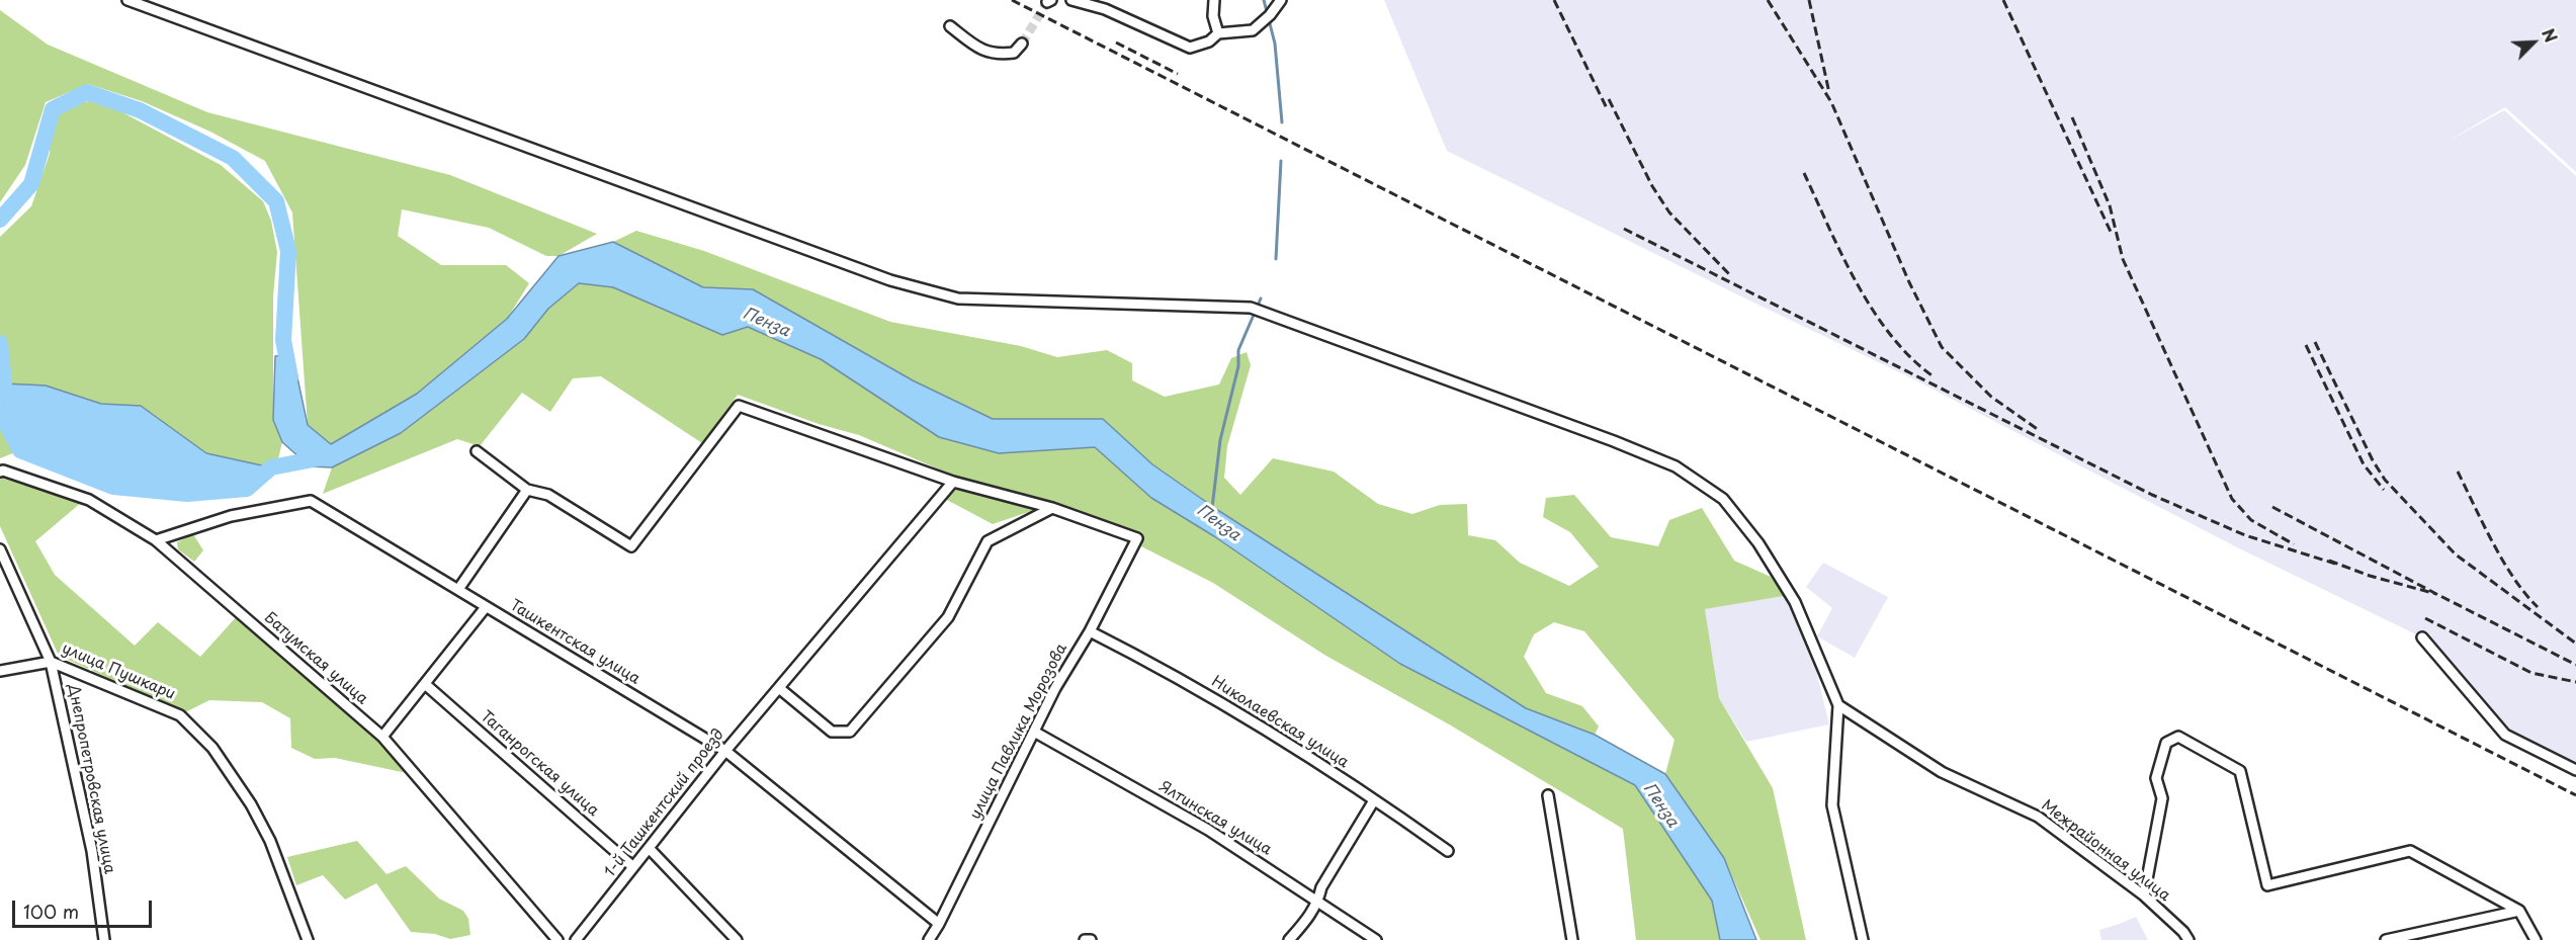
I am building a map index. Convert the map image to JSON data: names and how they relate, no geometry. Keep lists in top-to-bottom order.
{
  "streets": {
    "street": [
      "Ташкентская улица",
      "Батумская улица",
      "улица Пушкари",
      "Николаевская улица",
      "улица Павлика Морозова",
      "Таганрогская улица",
      "Днепропетровская улица",
      "1-й Ташкентский проезд",
      "Ялтинская улица",
      "Межрайонная улица"
    ]
  },
  "crossings": [
    ["Ташкентская улица", "Батумская улица"],
    ["Ташкентская улица", "улица Павлика Морозова"],
    ["Ташкентская улица", "1-й Ташкентский проезд"],
    ["улица Пушкари", "Днепропетровская улица"],
    ["Николаевская улица", "улица Павлика Морозова"],
    ["улица Павлика Морозова", "Ялтинская улица"],
    ["Таганрогская улица", "1-й Ташкентский проезд"]
  ],
  "water": ["Пенза"],
  "scale_bar": "100 m",
  "north": "top right"
}
